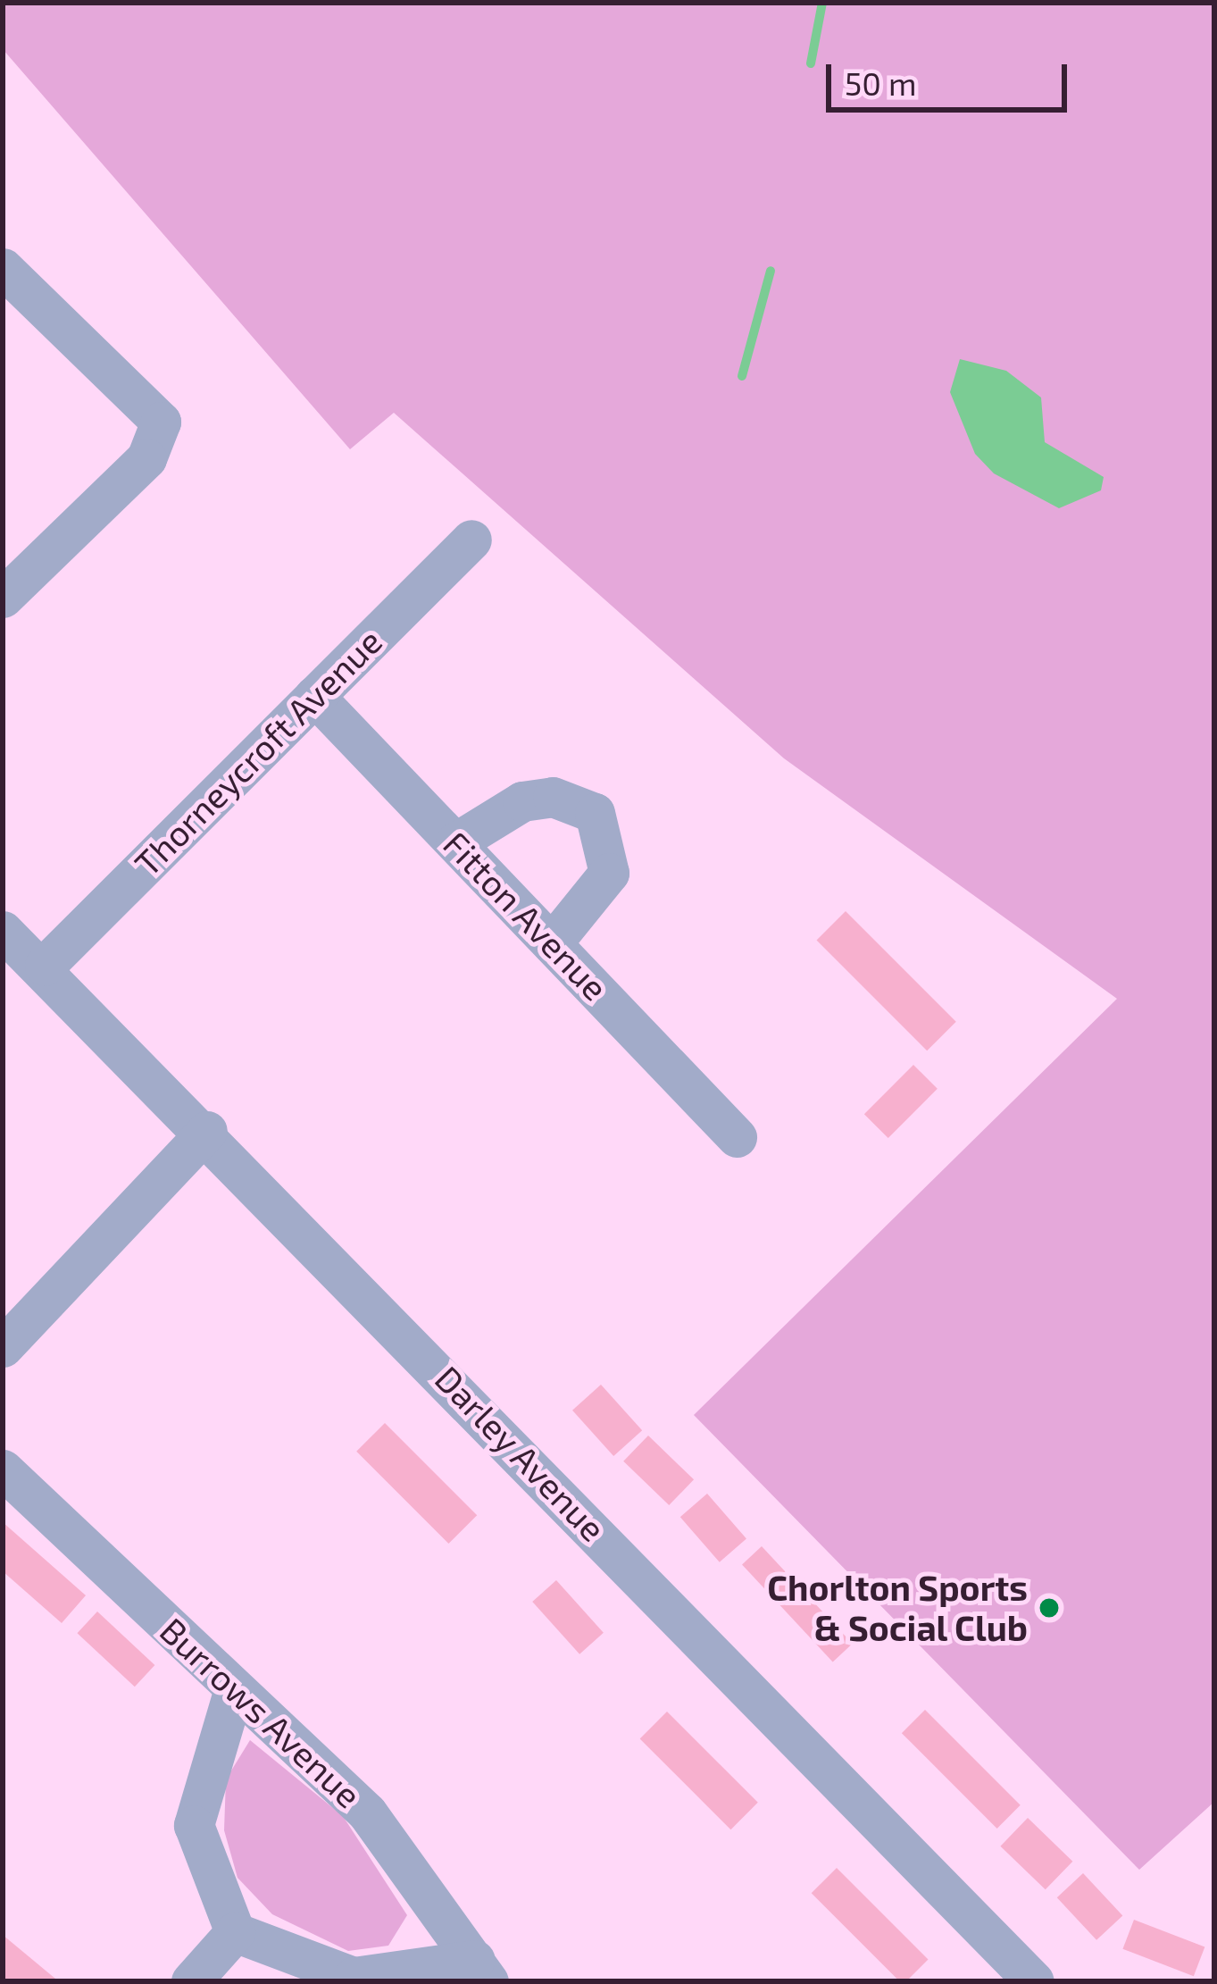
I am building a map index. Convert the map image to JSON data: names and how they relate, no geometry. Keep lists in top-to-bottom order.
{
  "streets": {
    "street": [
      "Thorneycroft Avenue",
      "Fitton Avenue",
      "Darley Avenue",
      "Burrows Avenue"
    ]
  },
  "crossings": [
    ["Thorneycroft Avenue", "Fitton Avenue"],
    ["Thorneycroft Avenue", "Darley Avenue"]
  ],
  "places": ["Chorlton Sports & Social Club"],
  "scale_bar": "50 m"
}
